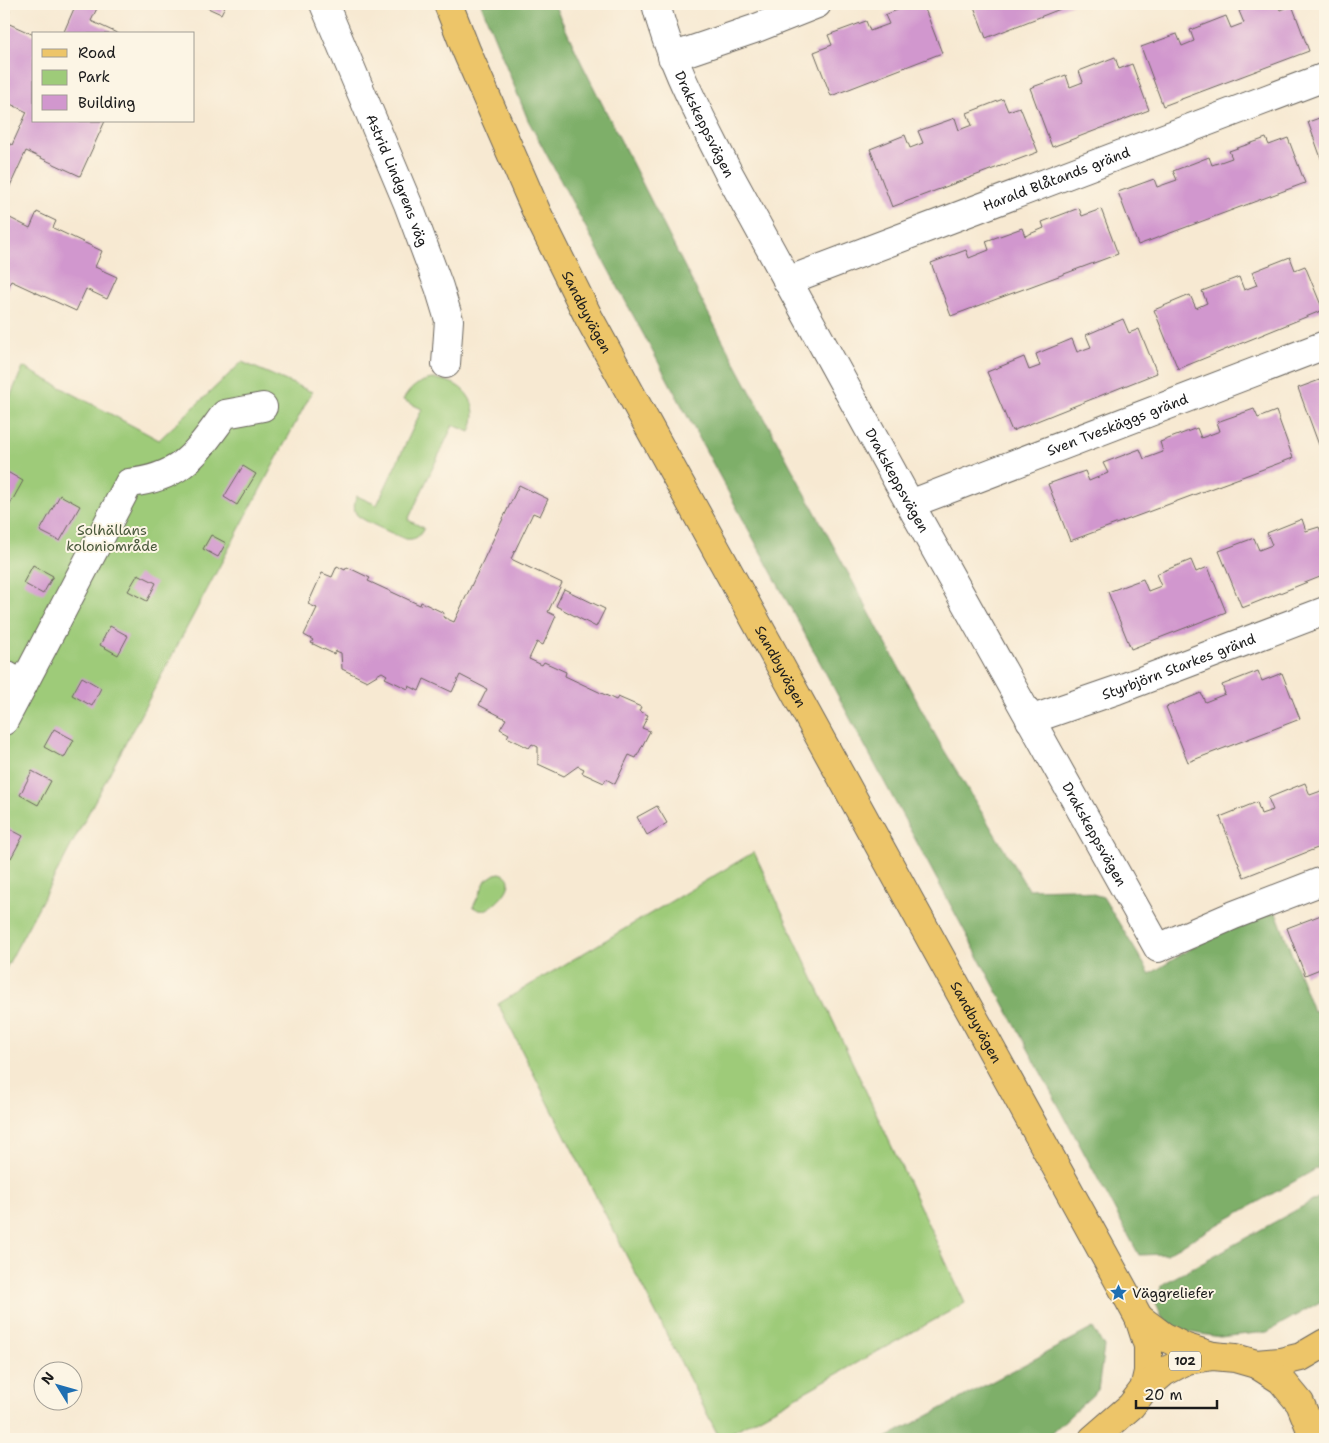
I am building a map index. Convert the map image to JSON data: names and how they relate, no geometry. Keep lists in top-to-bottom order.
{
  "streets": {
    "main road": ["Sandbyvägen", "102"],
    "street": [
      "Drakskeppsvägen",
      "Harald Blåtands gränd",
      "Astrid Lindgrens väg",
      "Sven Tveskäggs gränd",
      "Styrbjörn Starkes gränd"
    ]
  },
  "crossings": [
    ["Drakskeppsvägen", "Harald Blåtands gränd"],
    ["Drakskeppsvägen", "Sven Tveskäggs gränd"],
    ["Drakskeppsvägen", "Styrbjörn Starkes gränd"],
    ["Sandbyvägen", "102"]
  ],
  "parks": ["Solhällans koloniområde"],
  "places": {
    "place": ["Väggreliefer"]
  },
  "legend": ["Road", "Park", "Building"],
  "scale_bar": "20 m",
  "north": "top left"
}
